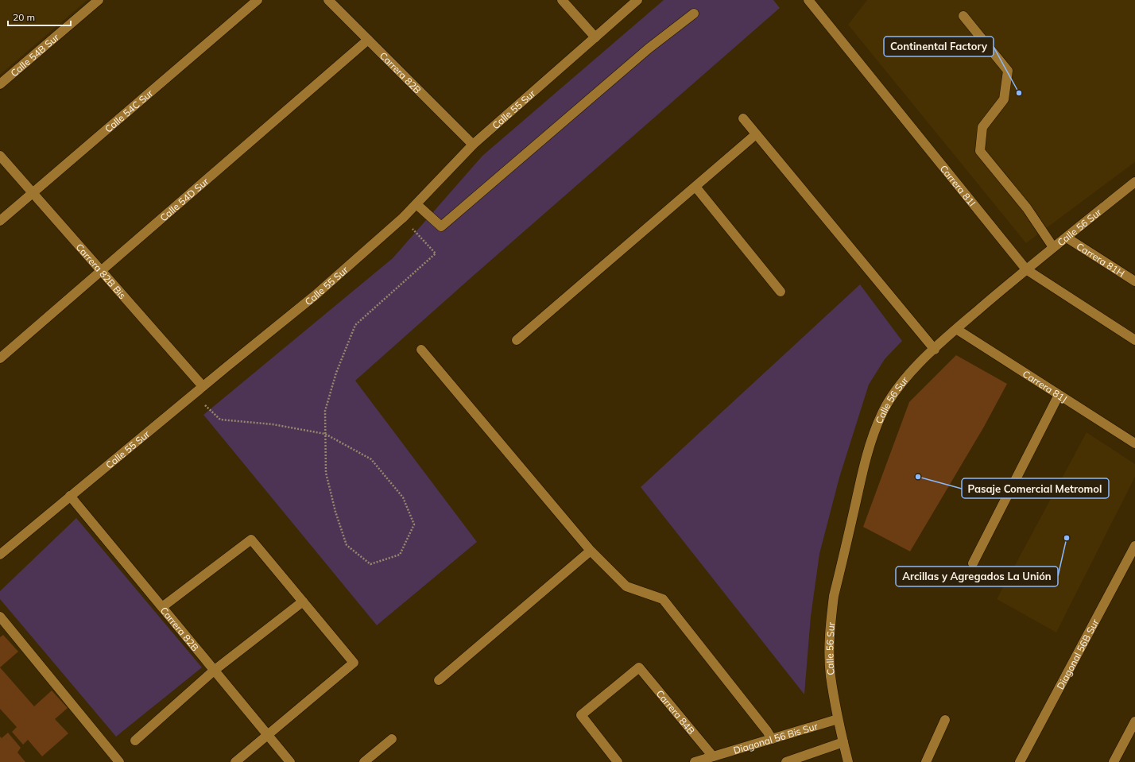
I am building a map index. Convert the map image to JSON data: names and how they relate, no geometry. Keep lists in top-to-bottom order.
{
  "streets": {
    "street": [
      "Calle 54B Sur",
      "Carrera 82B",
      "Calle 55 Sur",
      "Calle 54C Sur",
      "Carrera 81I",
      "Calle 54D Sur",
      "Calle 56 Sur",
      "Carrera 81H",
      "Carrera 82B Bis",
      "Carrera 81J",
      "Diagonal 56B Sur",
      "Carrera 84B",
      "Diagonal 56 Bis Sur"
    ]
  },
  "crossings": [
    ["Carrera 82B", "Calle 55 Sur"],
    ["Carrera 82B", "Calle 54D Sur"],
    ["Calle 55 Sur", "Carrera 82B Bis"],
    ["Calle 54C Sur", "Carrera 82B Bis"],
    ["Carrera 81I", "Calle 56 Sur"],
    ["Calle 54D Sur", "Carrera 82B Bis"],
    ["Calle 56 Sur", "Carrera 81H"],
    ["Calle 56 Sur", "Carrera 81J"],
    ["Calle 56 Sur", "Diagonal 56 Bis Sur"],
    ["Carrera 84B", "Diagonal 56 Bis Sur"]
  ],
  "places": ["Continental Factory", "Pasaje Comercial Metromol", "Arcillas y Agregados La Unión"],
  "scale_bar": "20 m"
}
